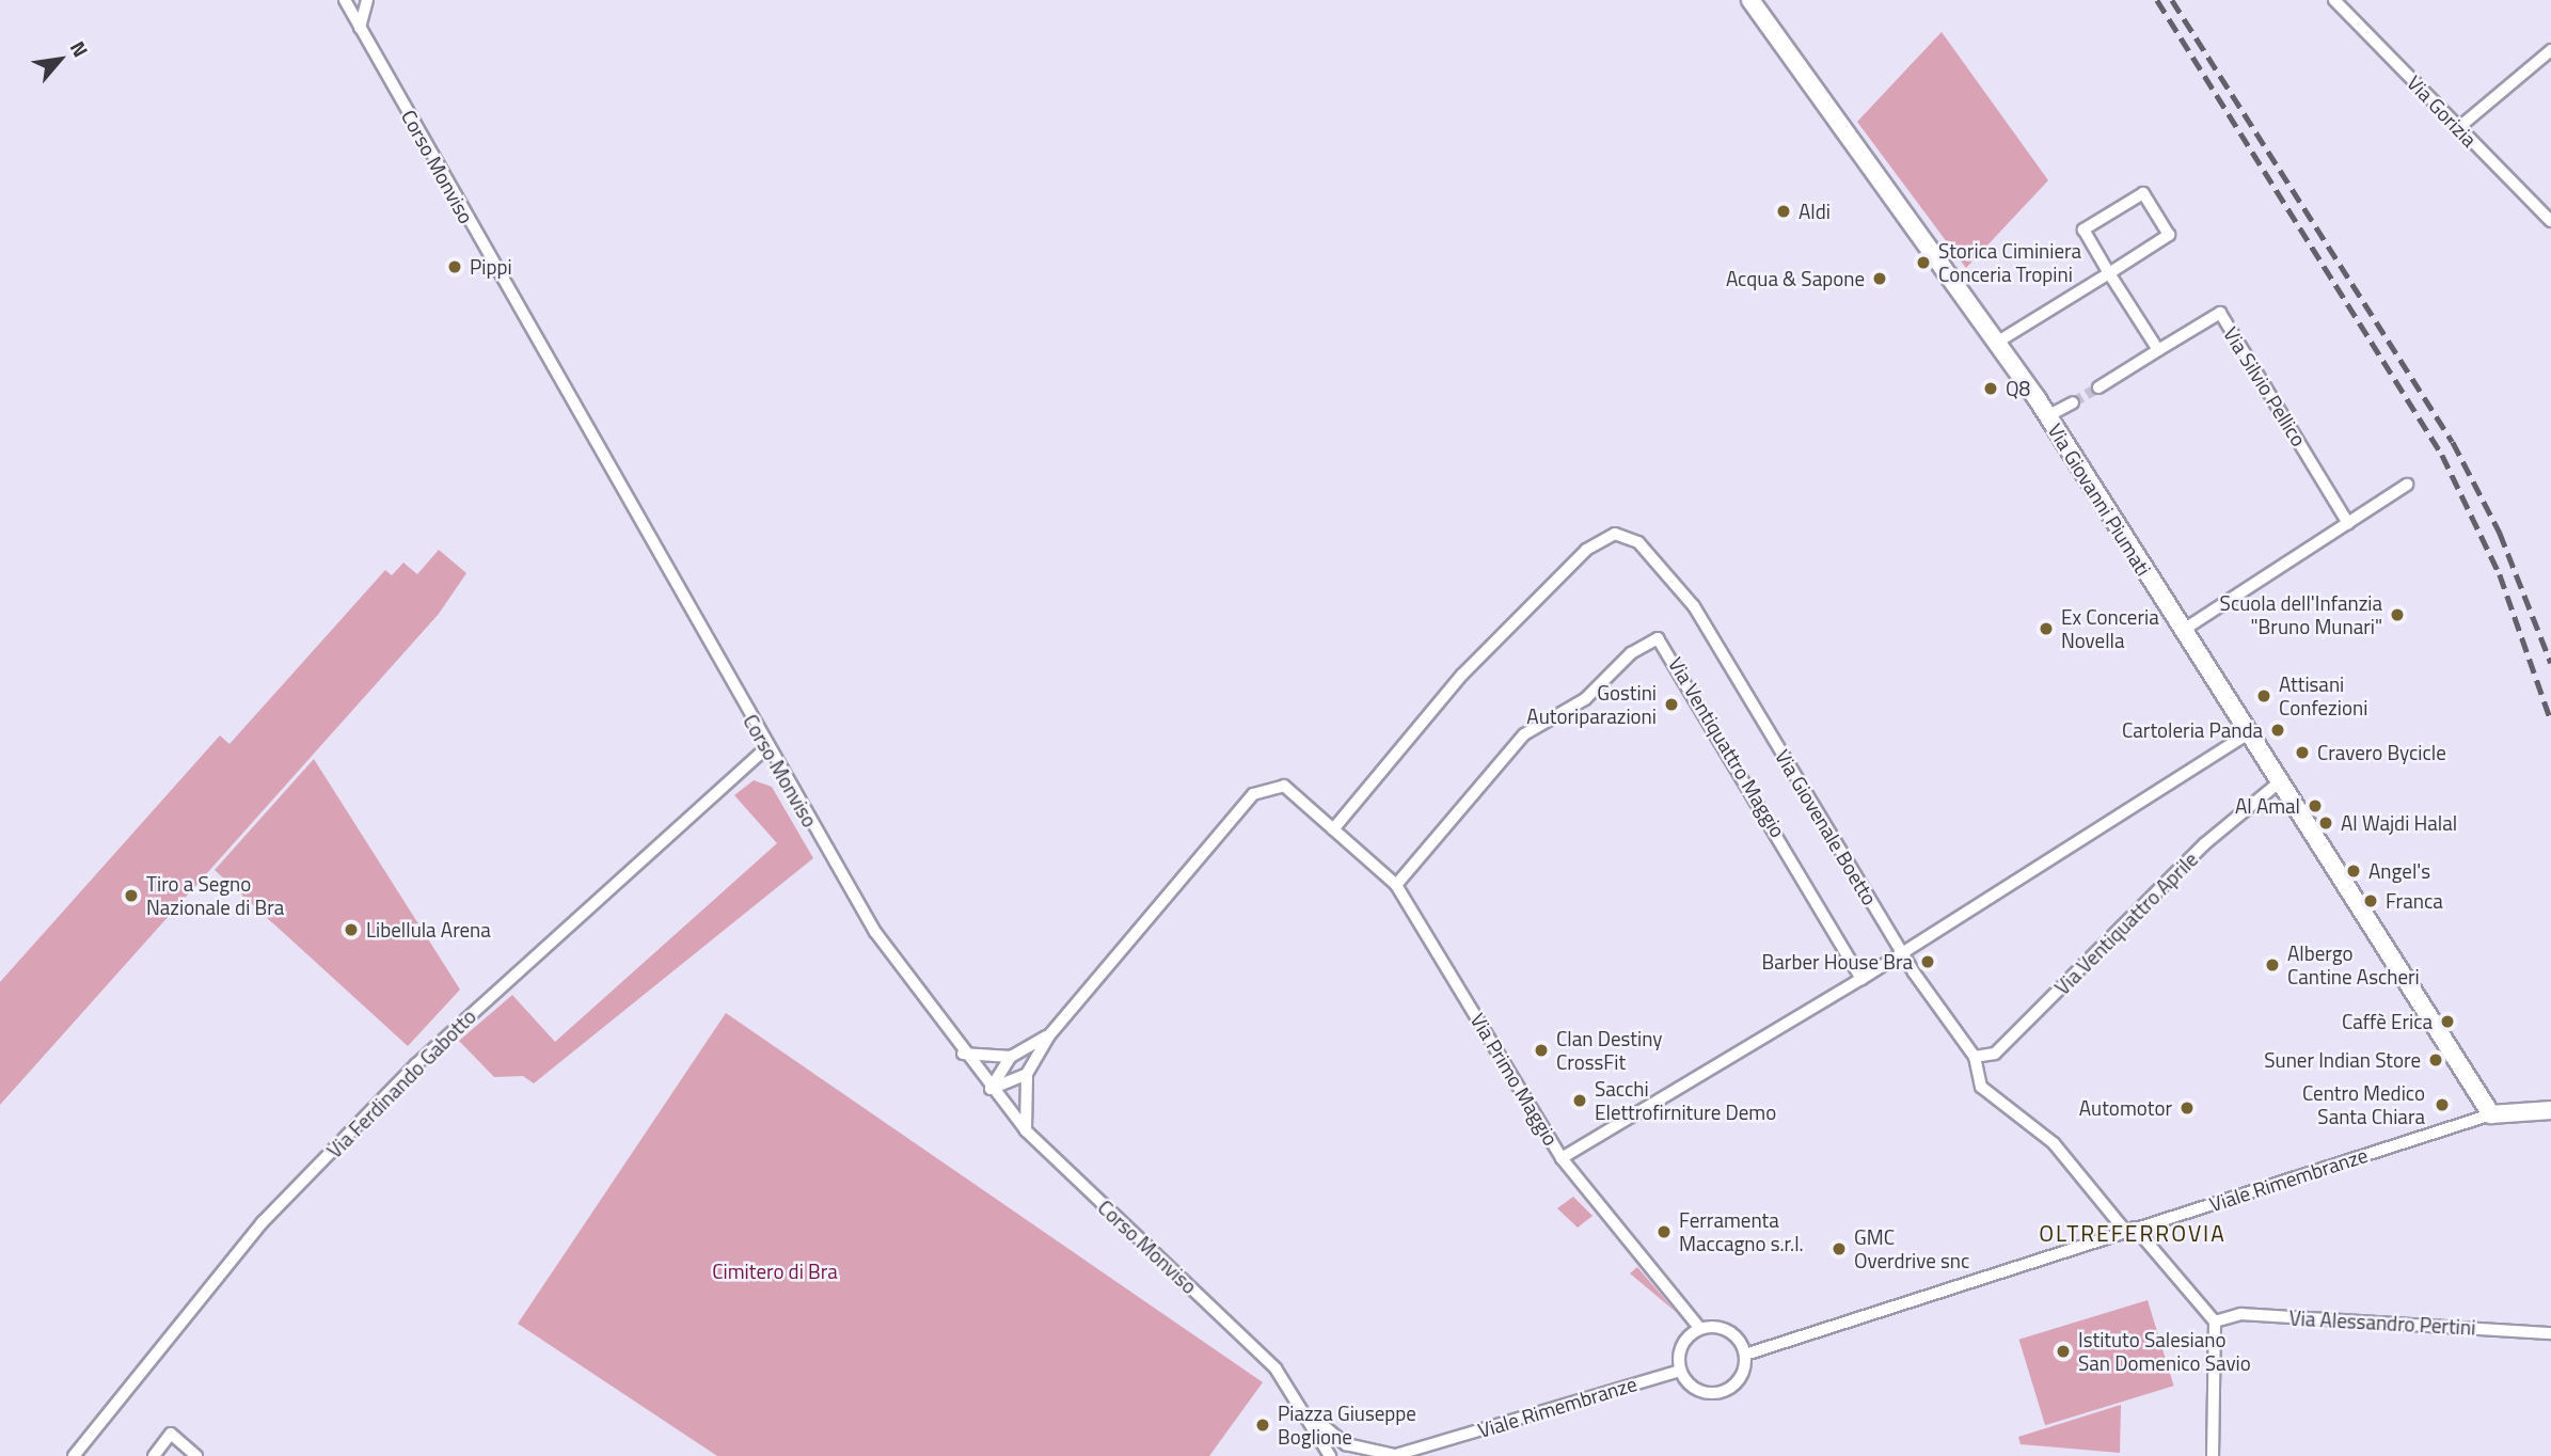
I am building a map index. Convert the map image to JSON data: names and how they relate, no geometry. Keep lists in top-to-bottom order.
{
  "streets": {
    "street": [
      "Via Gorizia",
      "Corso Monviso",
      "Via Silvio Pellico",
      "Via Giovanni Piumati",
      "Via Ventiquattro Maggio",
      "Via Giovenale Boetto",
      "Via Ventiquattro Aprile",
      "Via Primo Maggio",
      "Via Ferdinando Gabotto",
      "Viale Rimembranze",
      "Via Alessandro Pertini"
    ]
  },
  "crossings": [
    ["Corso Monviso", "Via Primo Maggio"],
    ["Corso Monviso", "Via Ferdinando Gabotto"],
    ["Via Giovanni Piumati", "Via Ventiquattro Aprile"],
    ["Via Giovanni Piumati", "Viale Rimembranze"],
    ["Via Ventiquattro Maggio", "Via Primo Maggio"],
    ["Via Giovenale Boetto", "Via Ventiquattro Aprile"],
    ["Via Giovenale Boetto", "Via Primo Maggio"],
    ["Via Giovenale Boetto", "Viale Rimembranze"],
    ["Via Giovenale Boetto", "Via Alessandro Pertini"],
    ["Via Primo Maggio", "Viale Rimembranze"]
  ],
  "districts": ["OLTREFERROVIA"],
  "parks": ["Cimitero di Bra"],
  "places": [
    "Aldi",
    "Storica Ciminiera Conceria Tropini",
    "Pippi",
    "Acqua & Sapone",
    "Q8",
    "Scuola dell'Infanzia \"Bruno Munari\"",
    "Ex Conceria Novella",
    "Attisani Confezioni",
    "Gostini Autoriparazioni",
    "Cartoleria Panda",
    "Cravero Bycicle",
    "Al Amal",
    "Al Wajdi Halal",
    "Angel's",
    "Tiro a Segno Nazionale di Bra",
    "Franca",
    "Libellula Arena",
    "Barber House Bra",
    "Albergo Cantine Ascheri",
    "Caffè Erica",
    "Clan Destiny CrossFit",
    "Suner Indian Store",
    "Sacchi Elettrofirniture Demo",
    "Centro Medico Santa Chiara",
    "Automotor",
    "Ferramenta Maccagno s.r.l.",
    "GMC Overdrive snc",
    "Istituto Salesiano San Domenico Savio",
    "Piazza Giuseppe Boglione"
  ],
  "north": "top right"
}
